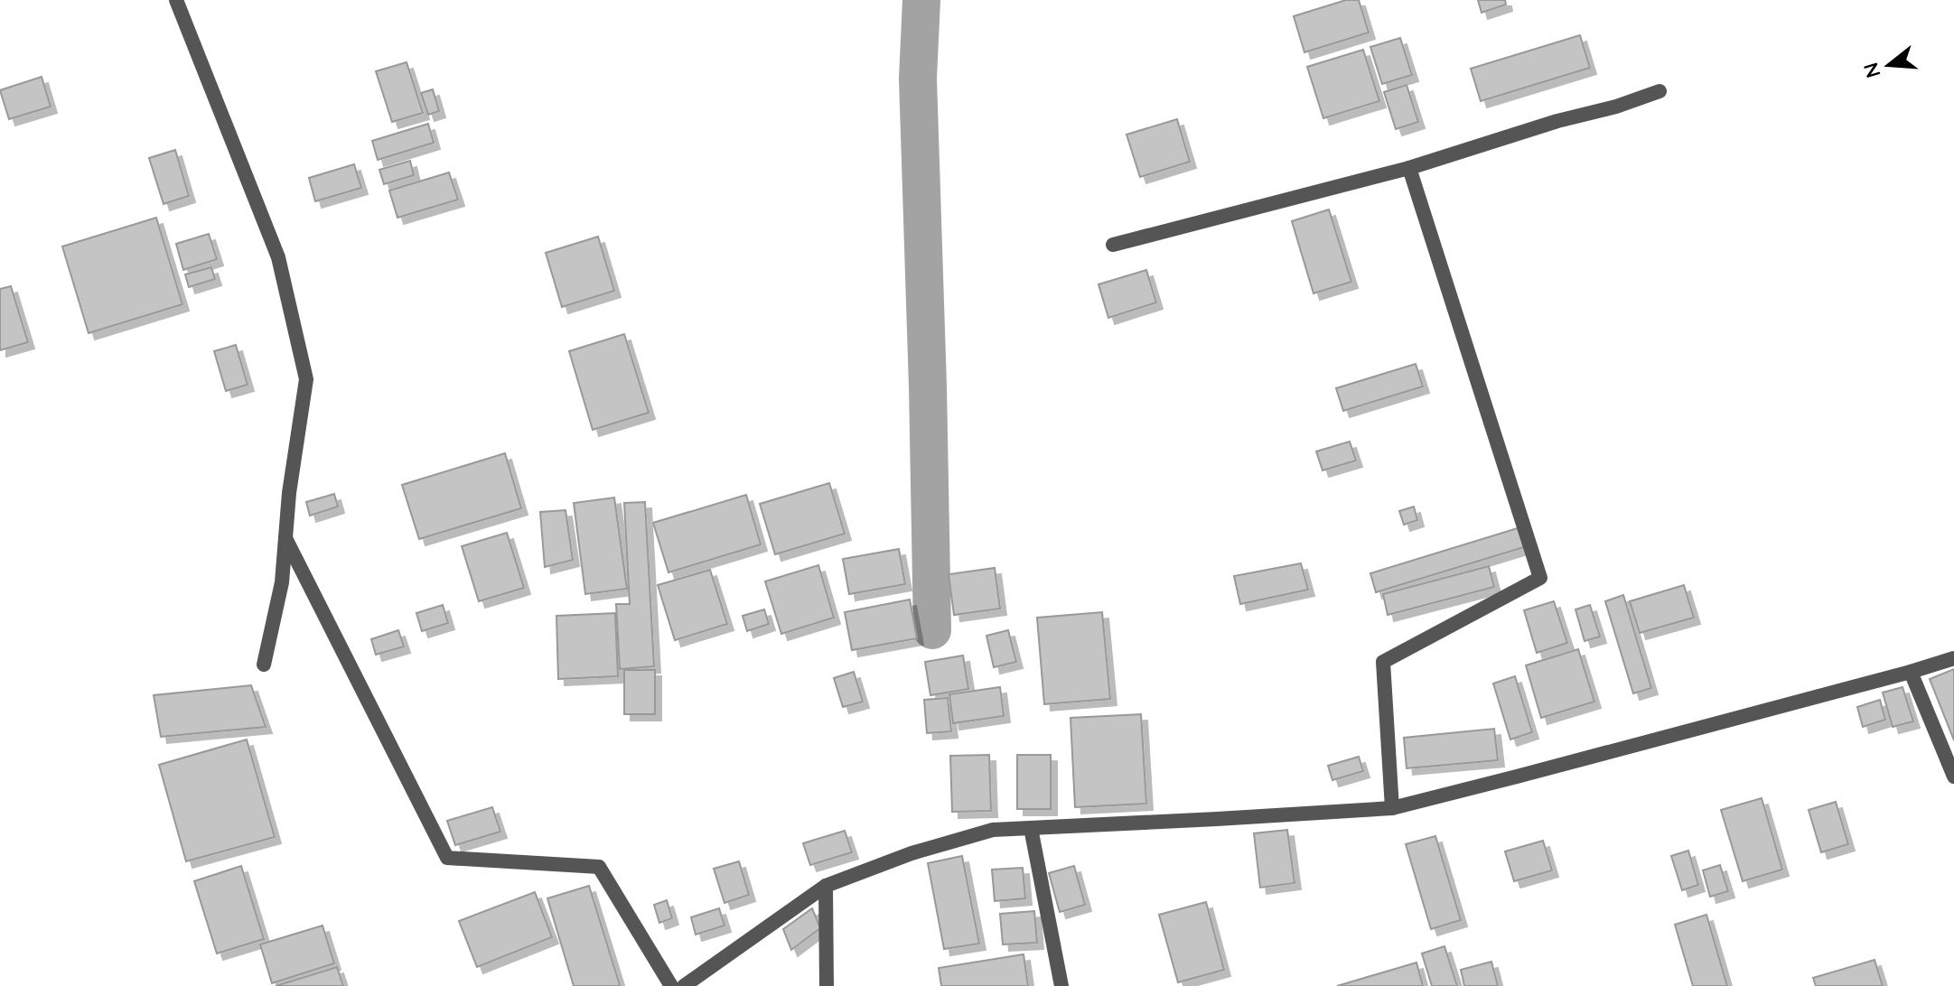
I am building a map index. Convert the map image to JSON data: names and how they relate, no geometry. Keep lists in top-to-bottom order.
{
  "north": "left"
}
